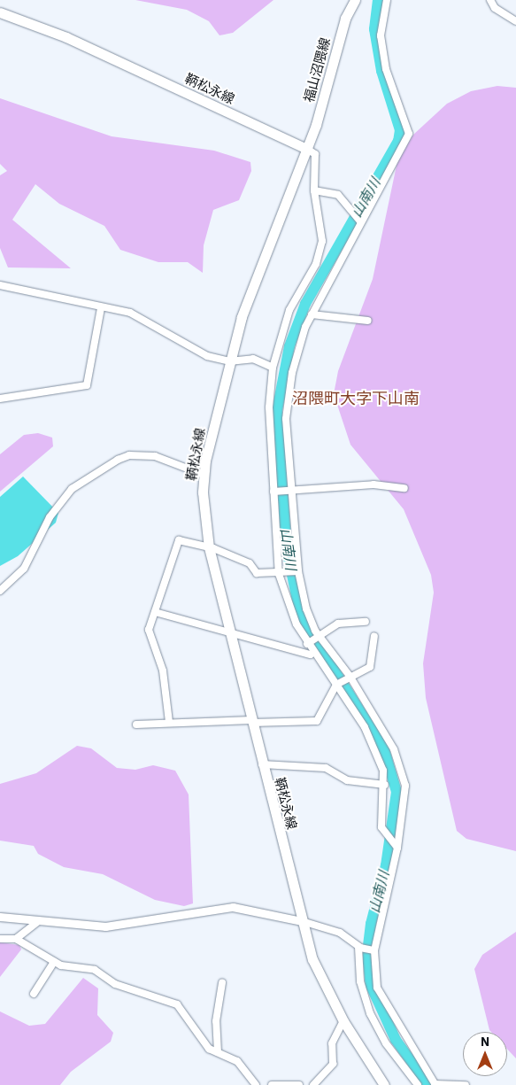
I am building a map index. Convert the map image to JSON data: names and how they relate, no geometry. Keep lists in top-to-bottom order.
{
  "streets": {
    "main road": ["福山沼隈線", "鞆松永線"]
  },
  "crossings": [
    ["福山沼隈線", "鞆松永線"]
  ],
  "districts": ["沼隈町大字下山南"],
  "water": ["山南川"],
  "north": "top"
}
